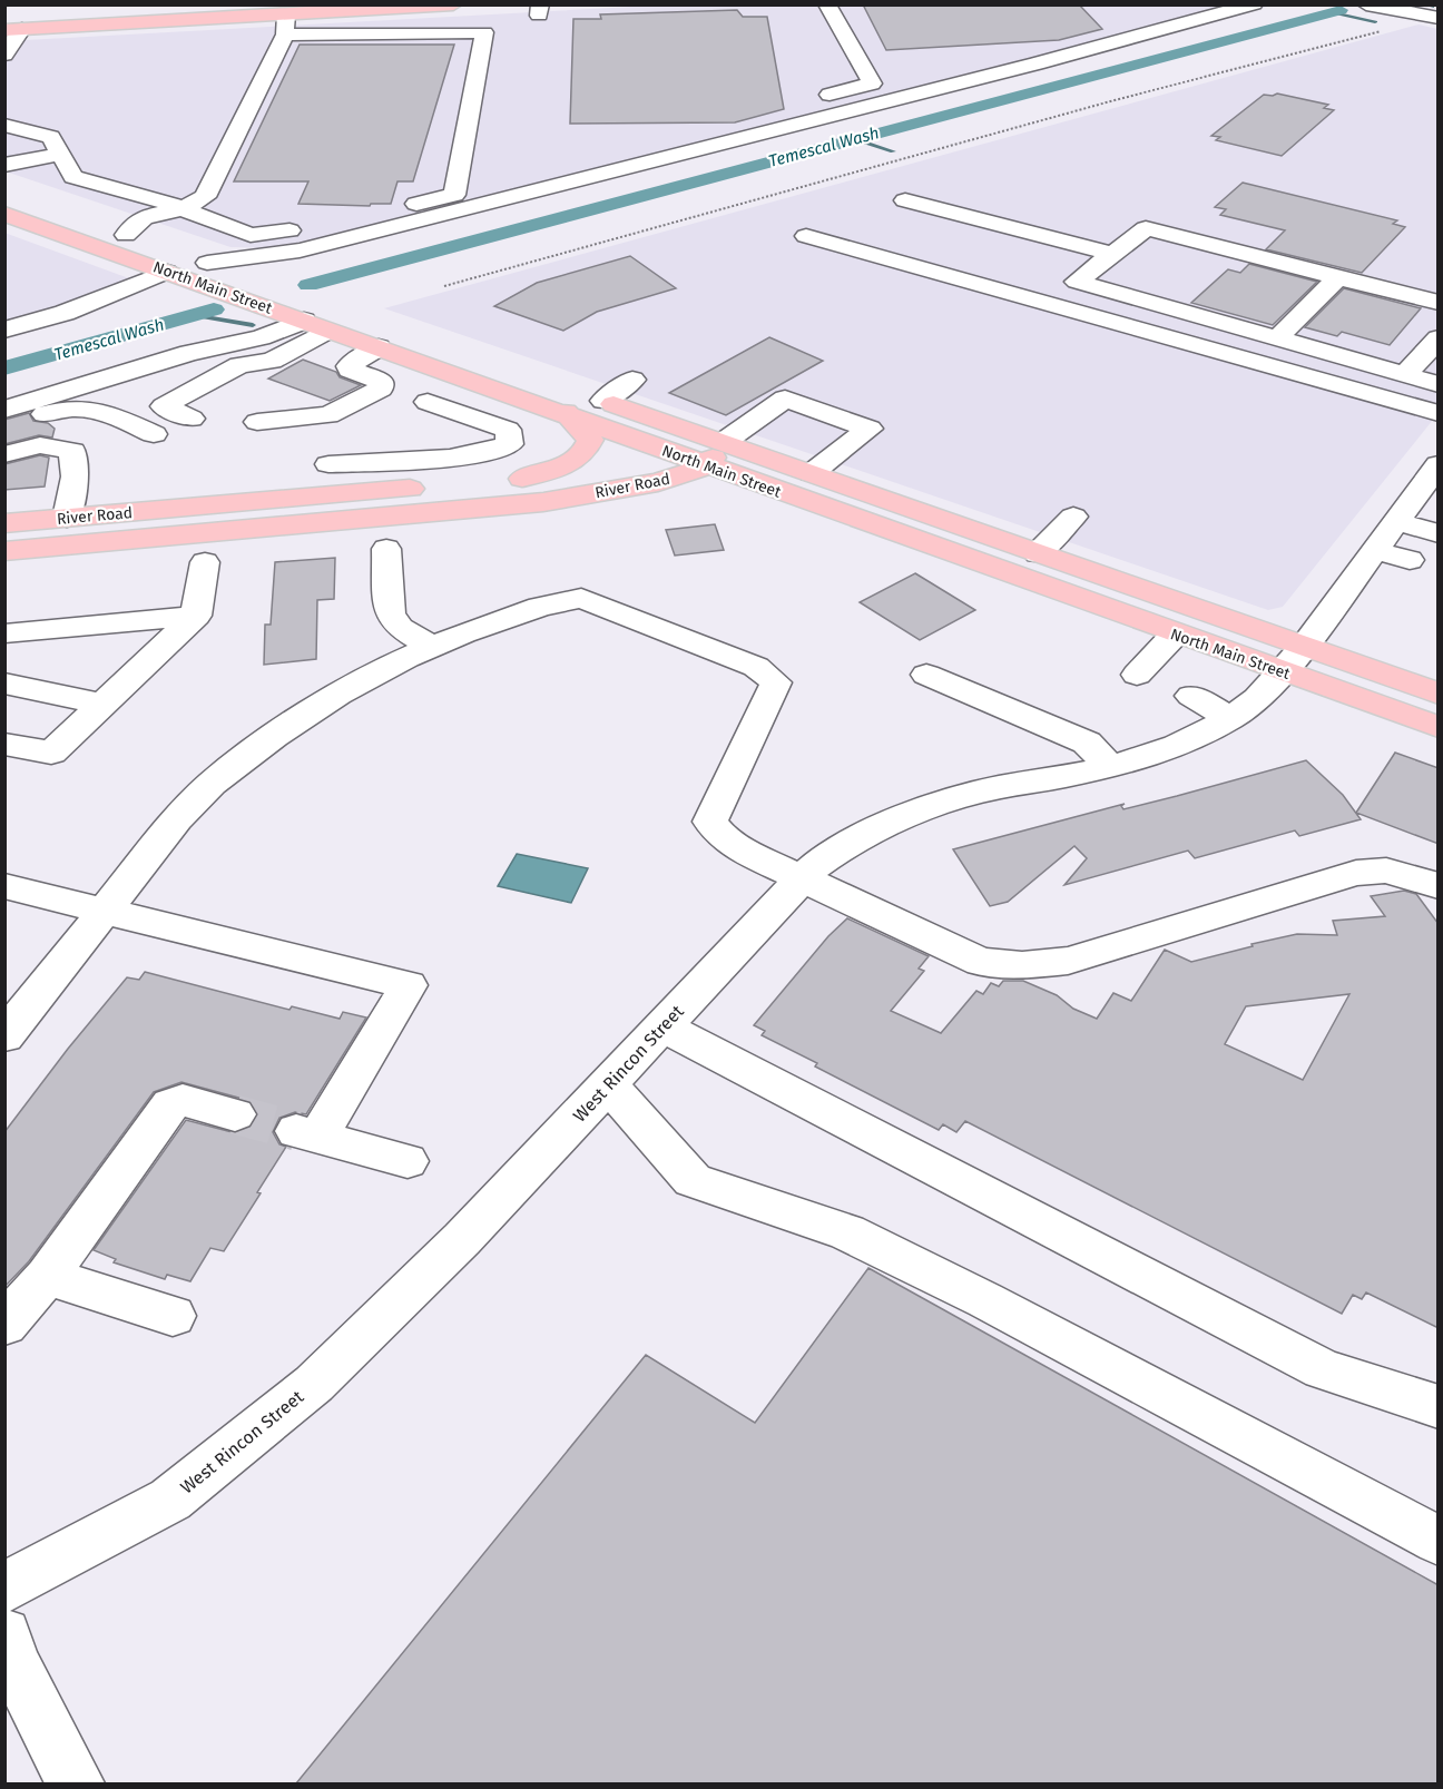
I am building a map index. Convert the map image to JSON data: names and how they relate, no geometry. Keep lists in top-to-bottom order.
{
  "streets": {
    "main road": ["North Main Street", "River Road"],
    "street": ["West Rincon Street"]
  },
  "crossings": [
    ["North Main Street", "River Road"],
    ["North Main Street", "West Rincon Street"]
  ],
  "water": ["Temescal Wash"]
}
